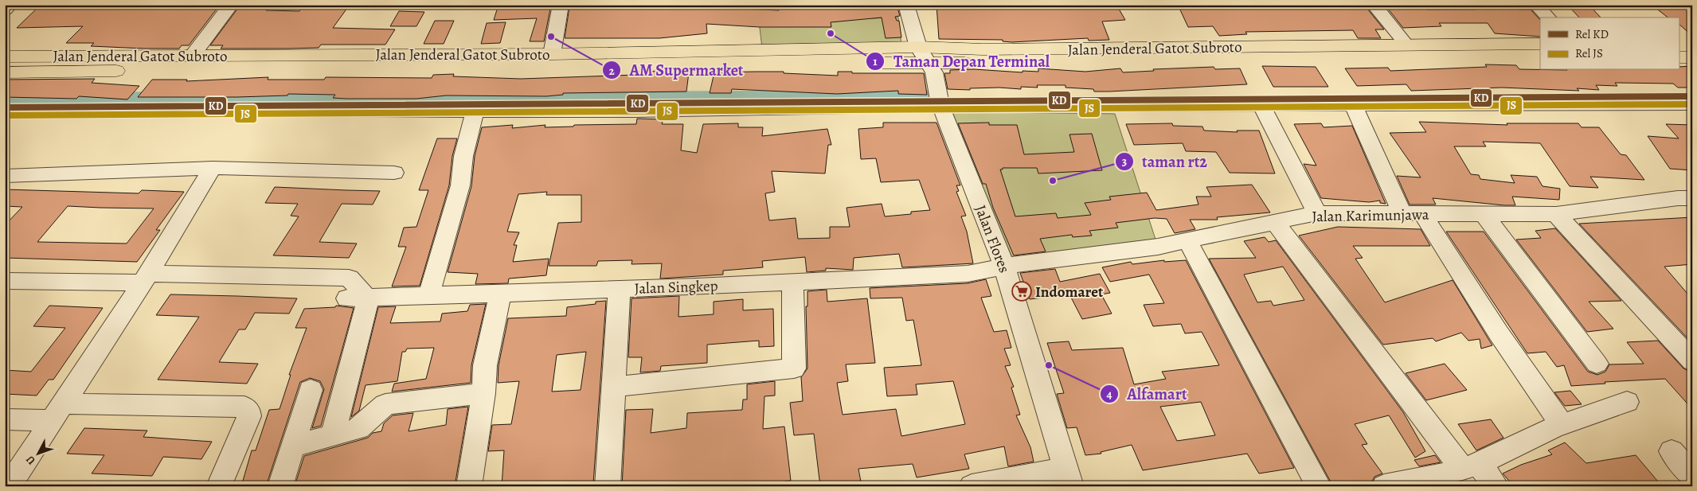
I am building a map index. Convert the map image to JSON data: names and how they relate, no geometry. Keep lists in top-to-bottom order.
{
  "streets": {
    "main road": ["Jalan Jenderal Gatot Subroto"],
    "street": ["Jalan Karimunjawa", "Jalan Flores", "Jalan Singkep"]
  },
  "crossings": [
    ["Jalan Jenderal Gatot Subroto", "Jalan Flores"],
    ["Jalan Karimunjawa", "Jalan Flores"],
    ["Jalan Karimunjawa", "Jalan Singkep"],
    ["Jalan Flores", "Jalan Singkep"]
  ],
  "places": {
    "other": [
      "Taman Depan Terminal",
      "AM Supermarket",
      "taman rt2",
      "Alfamart"
    ],
    "supermarket": ["Indomaret"]
  },
  "lines": ["rail line KD", "rail line JS"],
  "legend": ["Rel KD", "Rel JS"],
  "north": "bottom left"
}
